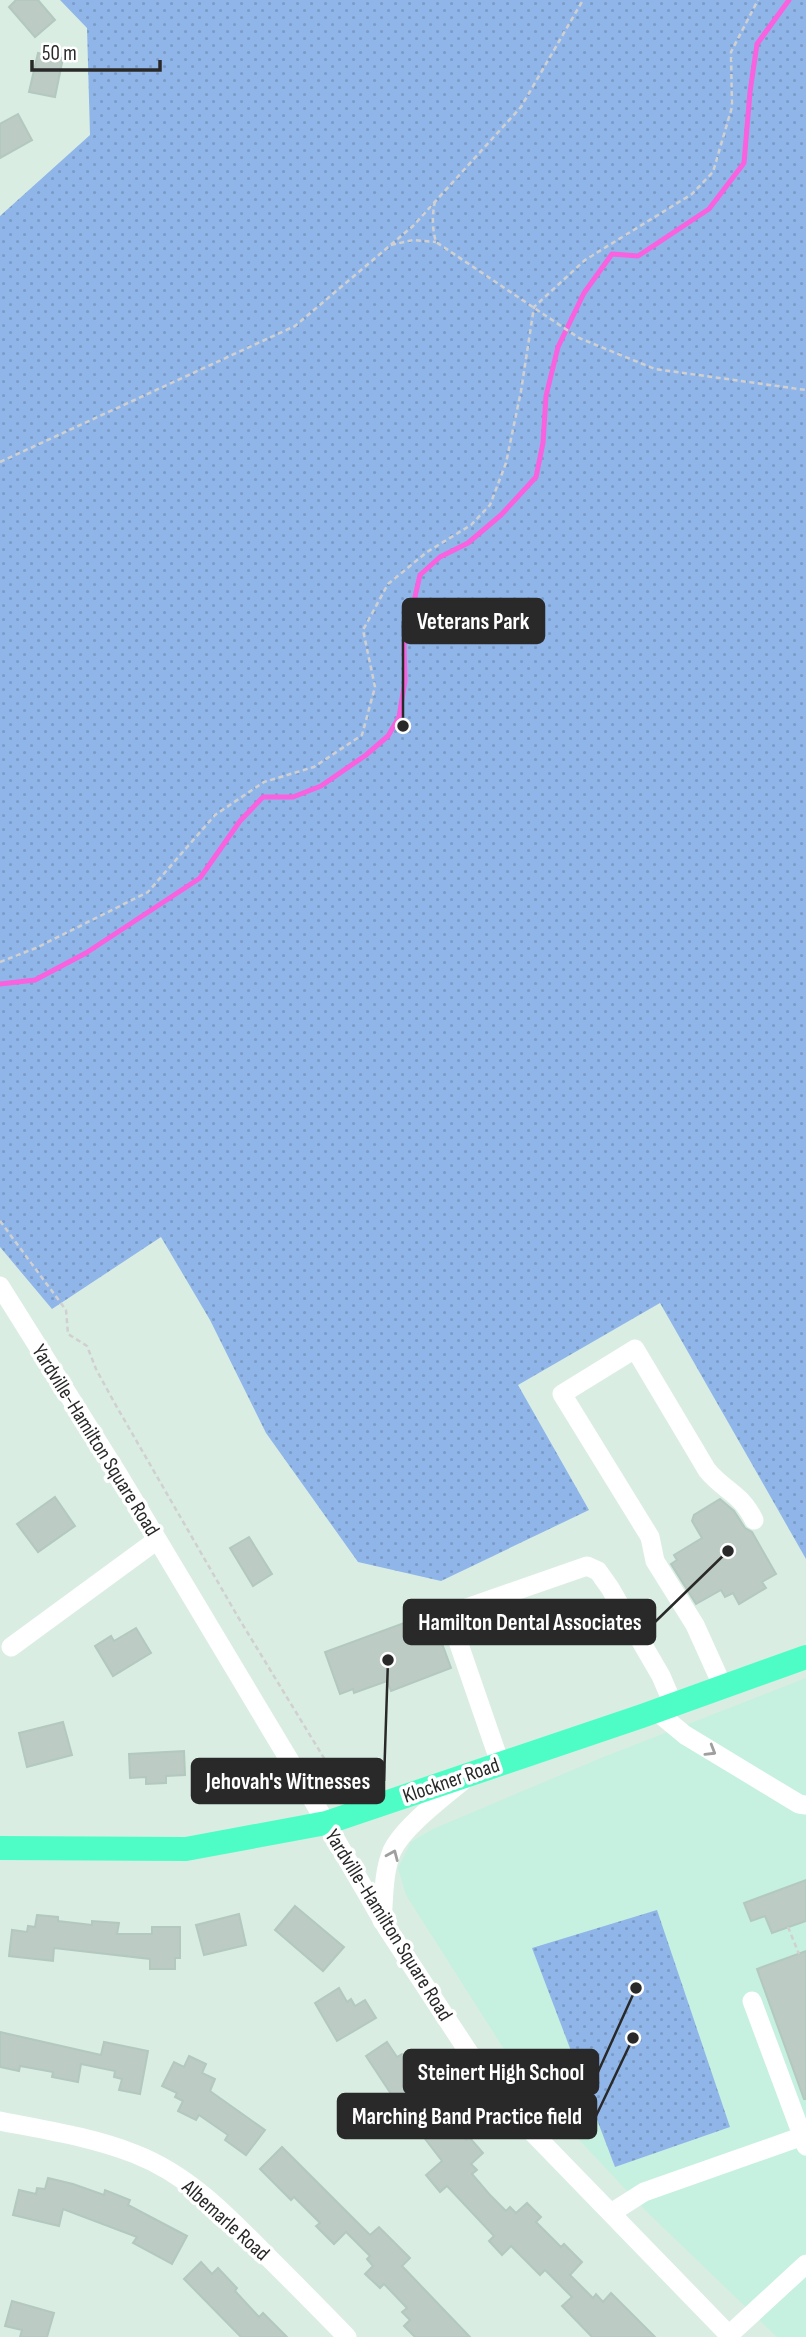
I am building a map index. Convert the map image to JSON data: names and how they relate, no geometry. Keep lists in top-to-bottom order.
{
  "streets": {
    "main road": ["Klockner Road"],
    "street": ["Yardville-Hamilton Square Road", "Albemarle Road"]
  },
  "crossings": [
    ["Yardville-Hamilton Square Road", "Klockner Road"]
  ],
  "places": [
    "Veterans Park",
    "Hamilton Dental Associates",
    "Jehovah's Witnesses",
    "Steinert High School",
    "Marching Band Practice field"
  ],
  "scale_bar": "50 m"
}
